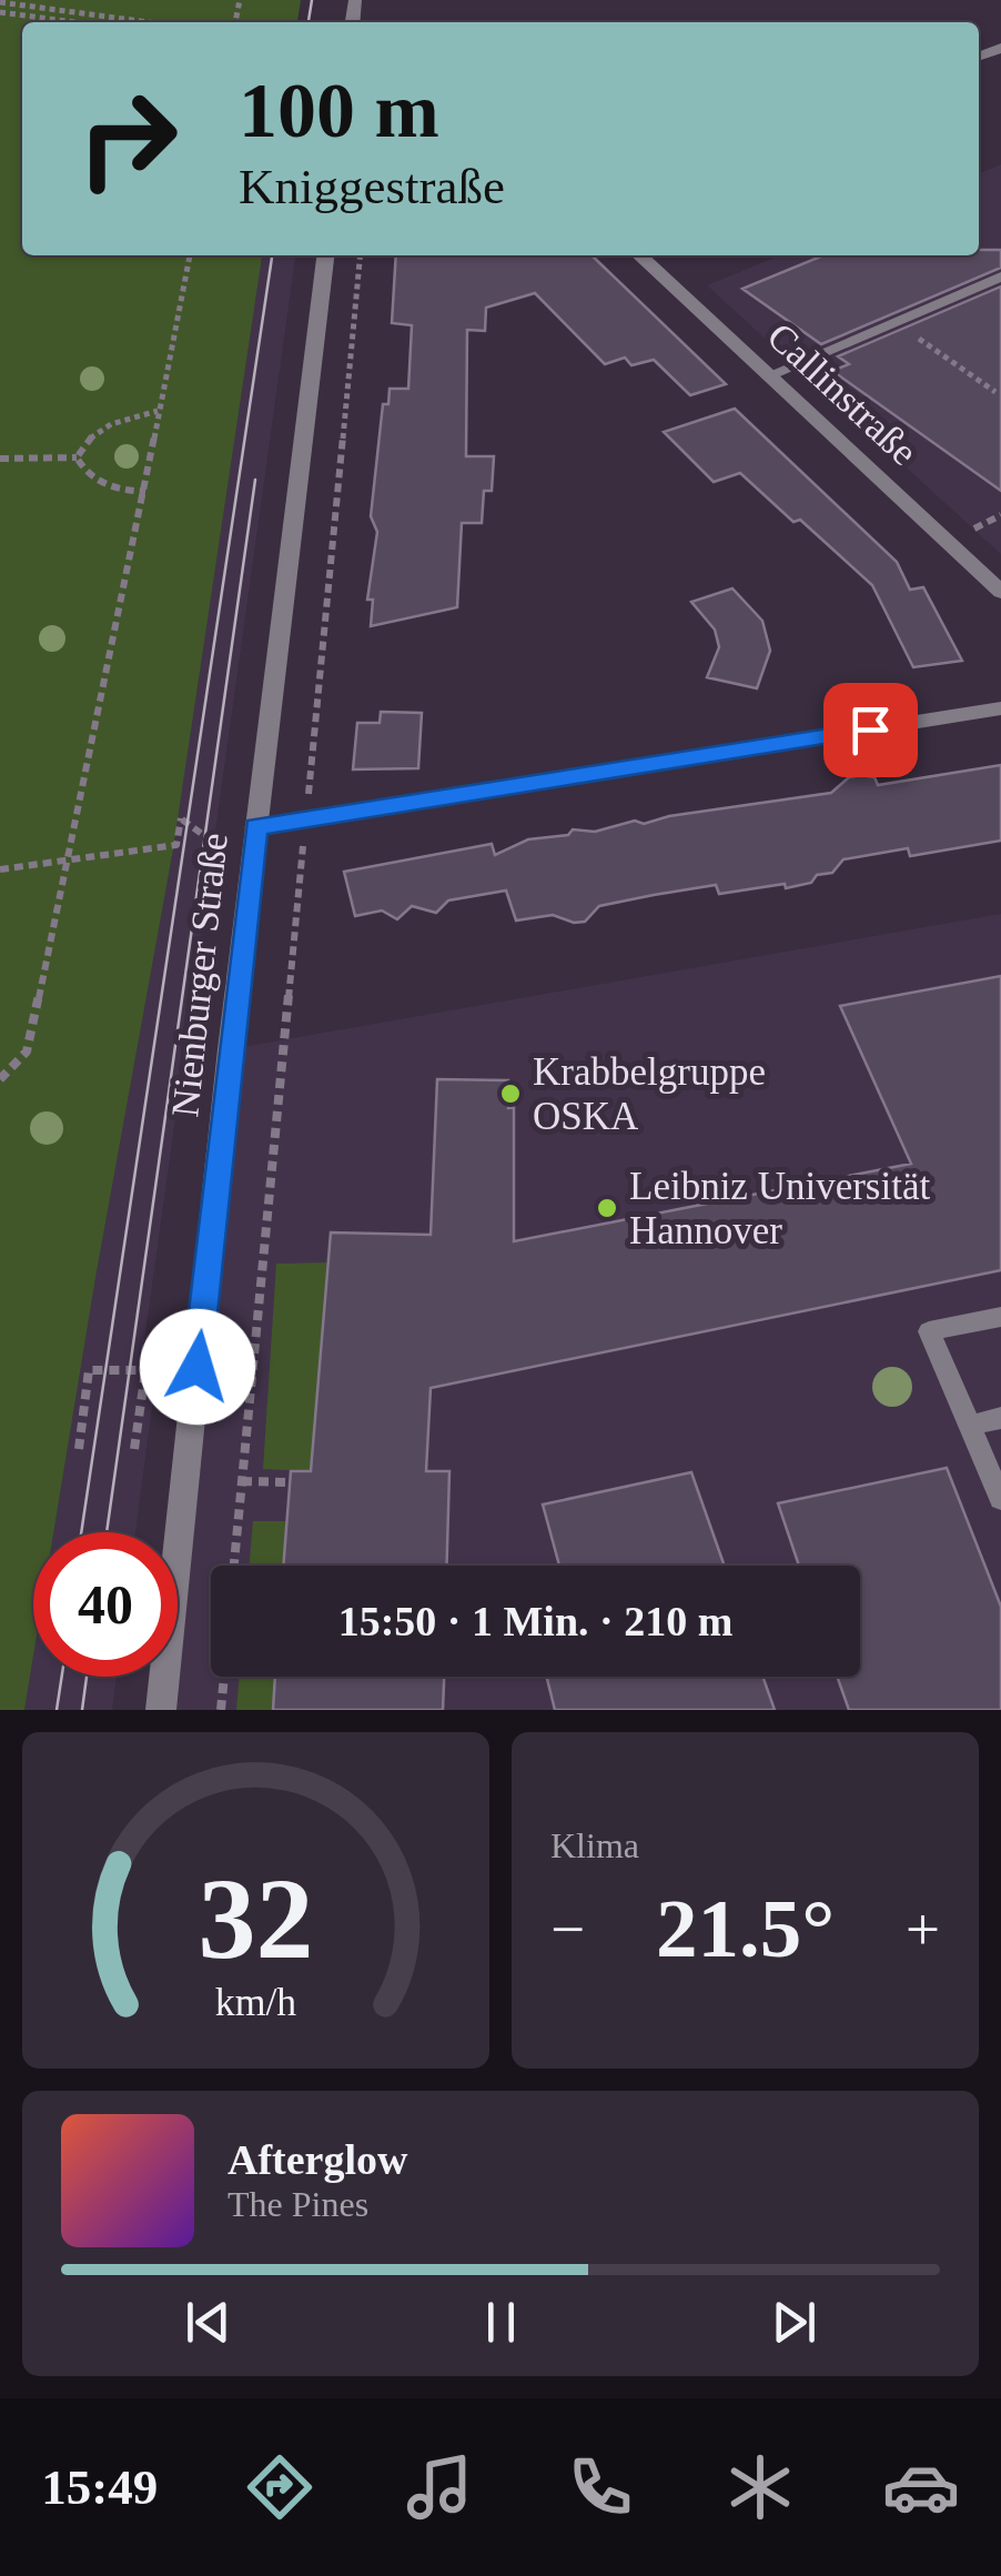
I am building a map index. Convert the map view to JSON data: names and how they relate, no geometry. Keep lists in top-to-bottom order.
{
  "streets": {
    "street": ["Callinstraße", "Nienburger Straße"]
  },
  "places": ["Krabbelgruppe OSKA", "Leibniz Universität Hannover"],
  "page": {
    "turn": ["100 m", "Kniggestraße"],
    "limit": "40",
    "trip": "15:50 · 1 Min. · 210 m",
    "tile": "Klima",
    "heat": ["−", "21.5°", "+"],
    "song": ["Afterglow", "The Pines"],
    "tabs": "15:49",
    "gauge": ["32", "km/h"]
  }
}
